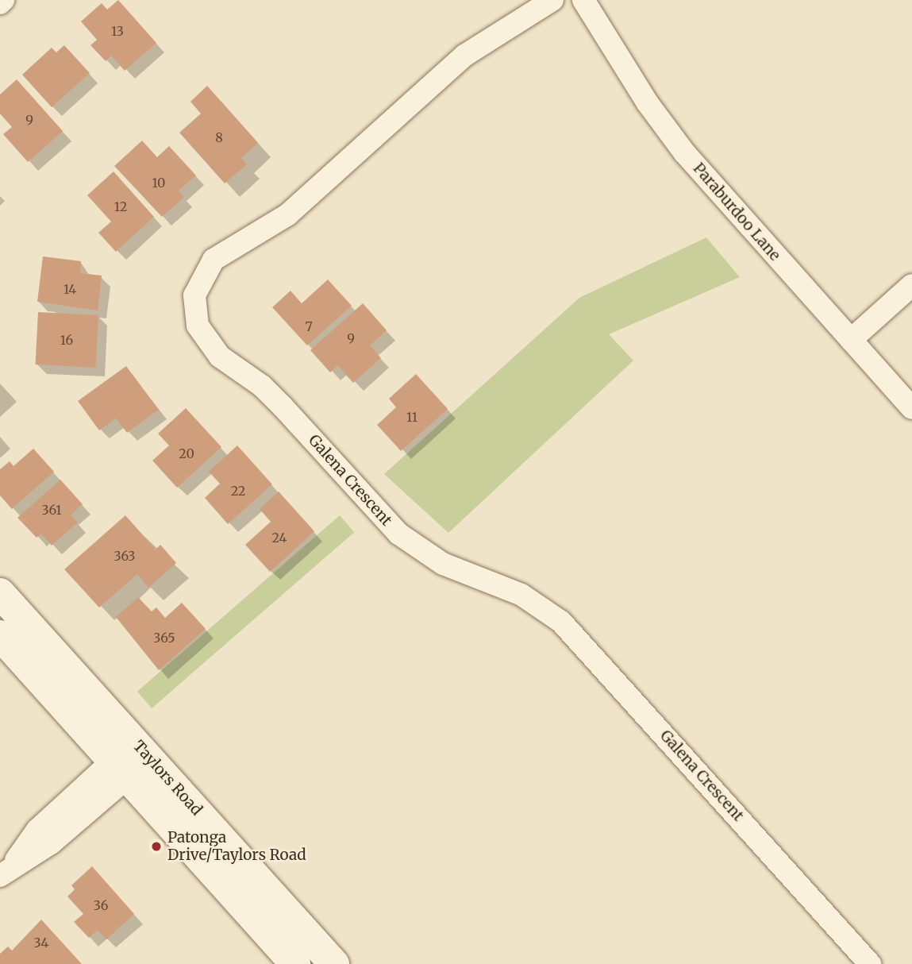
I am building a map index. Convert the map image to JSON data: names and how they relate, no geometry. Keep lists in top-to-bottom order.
{
  "streets": {
    "main road": ["Taylors Road"],
    "street": ["Paraburdoo Lane", "Galena Crescent"]
  },
  "places": ["Patonga Drive/Taylors Road"],
  "house_numbers": [
    "13",
    "9",
    "8",
    "10",
    "12",
    "14",
    "7",
    "9",
    "16",
    "11",
    "20",
    "22",
    "361",
    "24",
    "363",
    "365",
    "36",
    "34"
  ]
}
